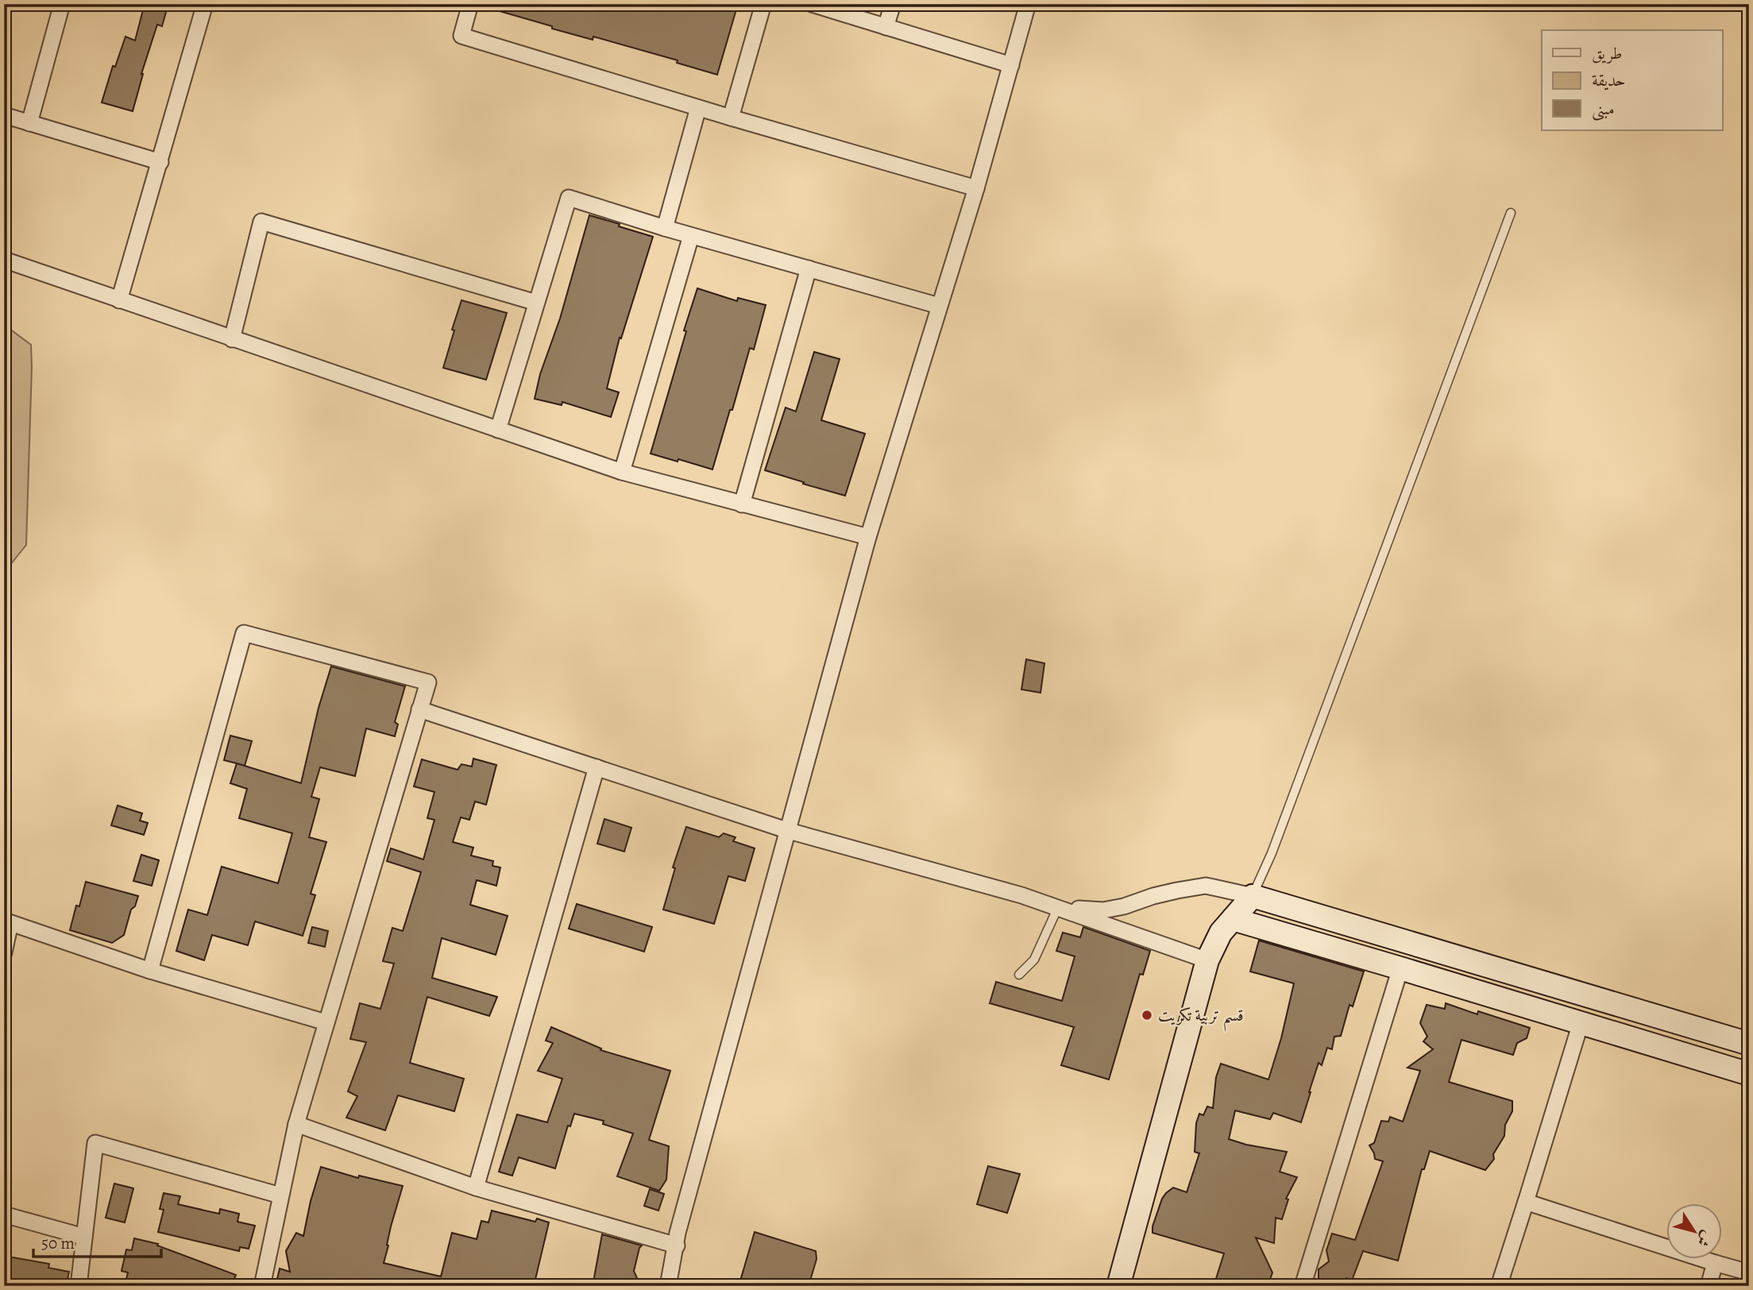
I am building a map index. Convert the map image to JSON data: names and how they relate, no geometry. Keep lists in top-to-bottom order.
{
  "places": ["قسم تربية تكريت"],
  "legend": ["طريق", "حديقة", "مبنى"],
  "scale_bar": "50 m",
  "north": "bottom right"
}
